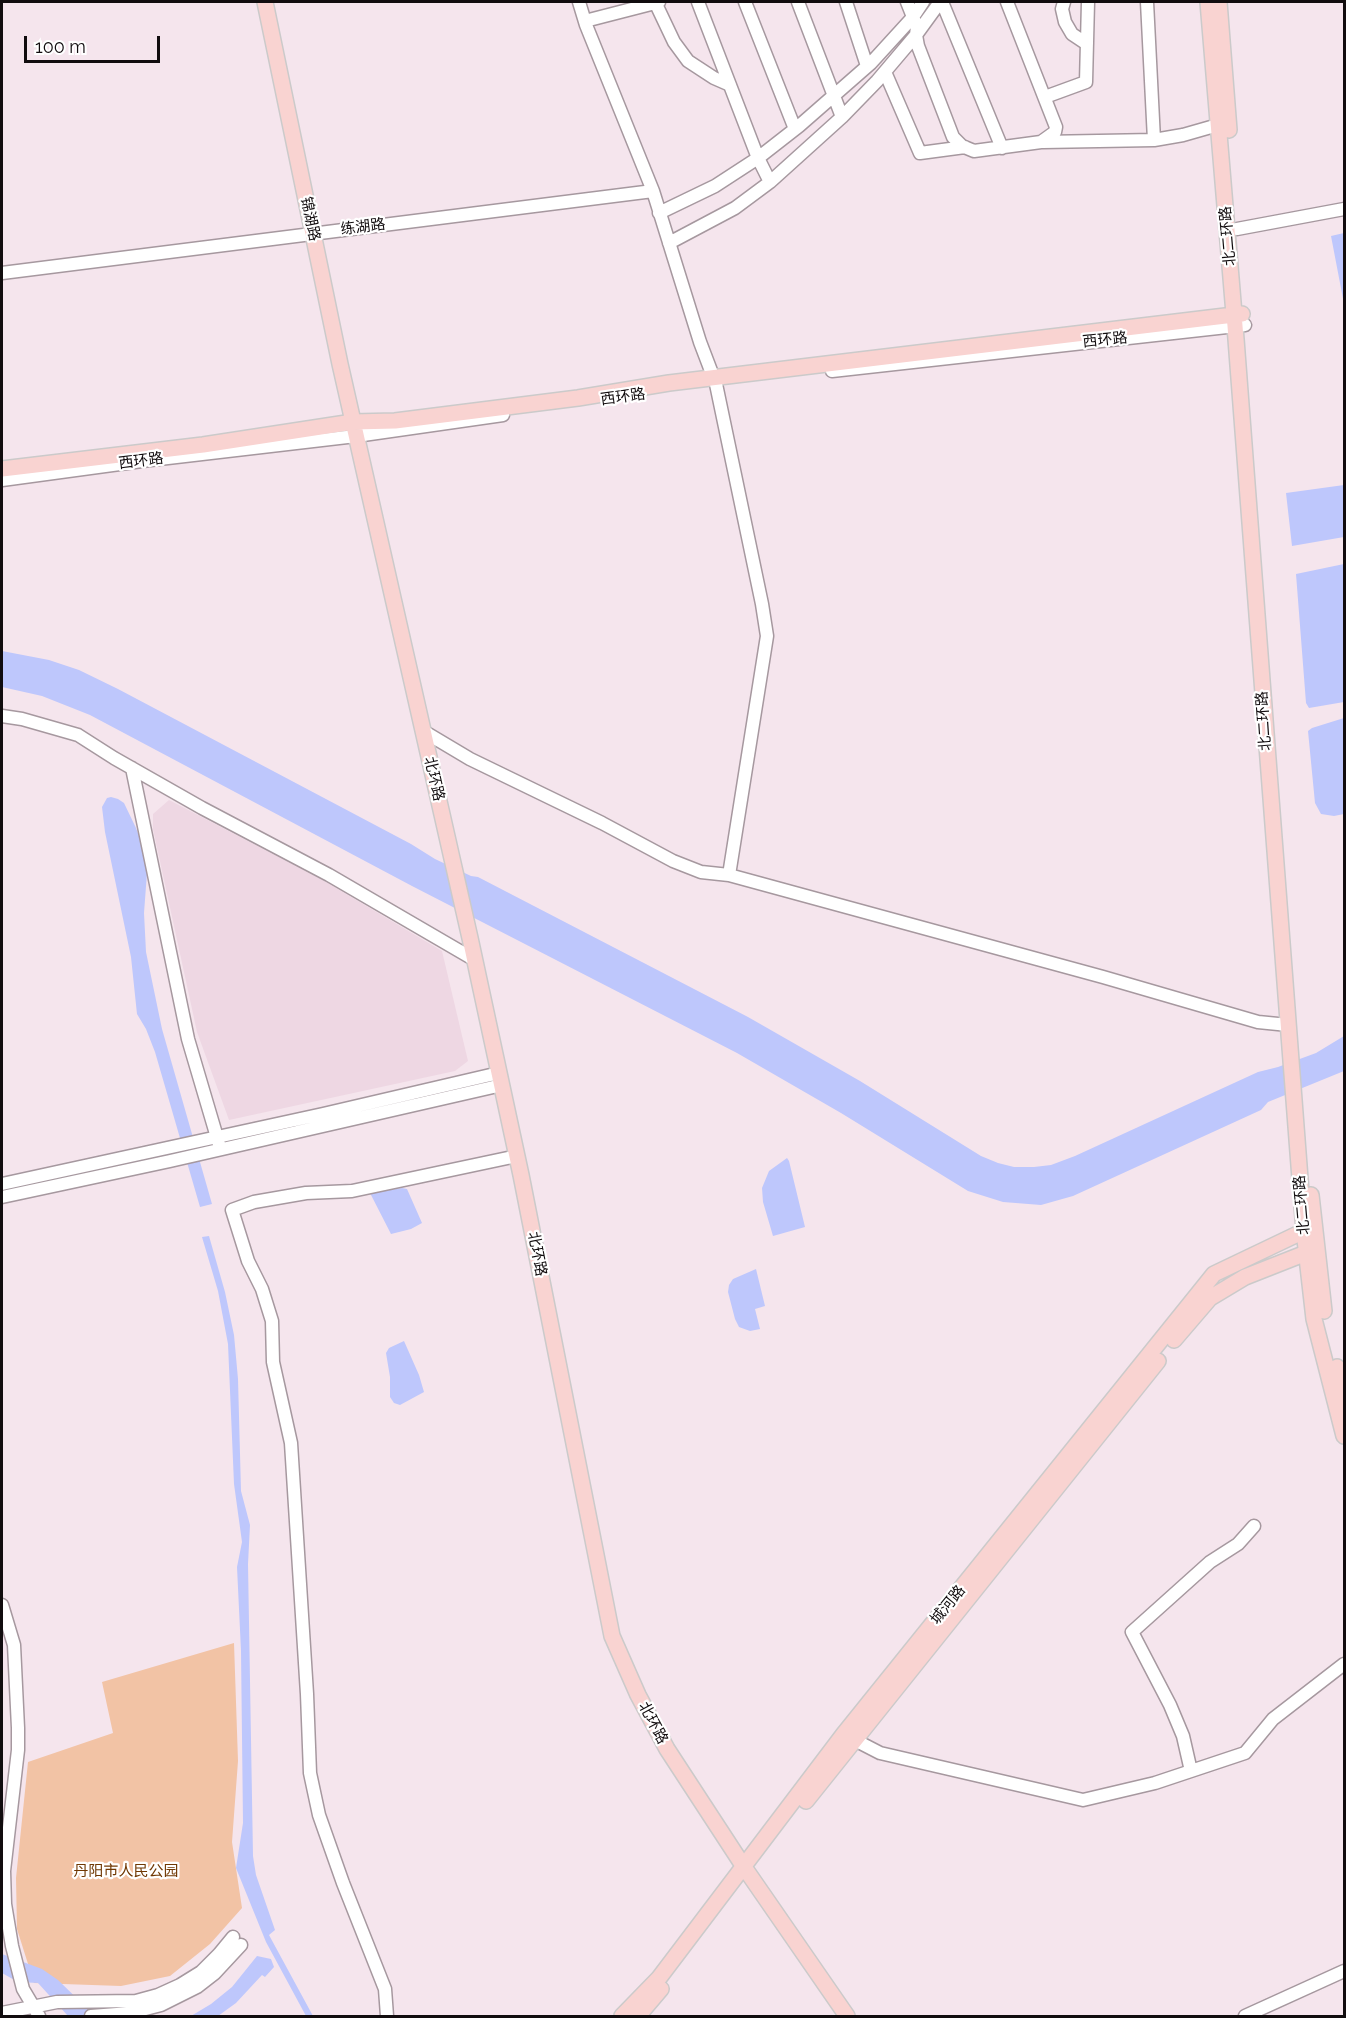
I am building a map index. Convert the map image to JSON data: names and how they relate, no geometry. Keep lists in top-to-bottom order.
{
  "streets": {
    "main road": [
      "锦湖路",
      "北二环路",
      "西环路",
      "北环路",
      "城河路"
    ],
    "street": ["练湖路"]
  },
  "crossings": [
    ["锦湖路", "练湖路"],
    ["锦湖路", "西环路"],
    ["锦湖路", "北环路"],
    ["北二环路", "西环路"],
    ["北二环路", "城河路"],
    ["西环路", "北环路"],
    ["北环路", "城河路"]
  ],
  "parks": ["丹阳市人民公园"],
  "scale_bar": "100 m"
}
